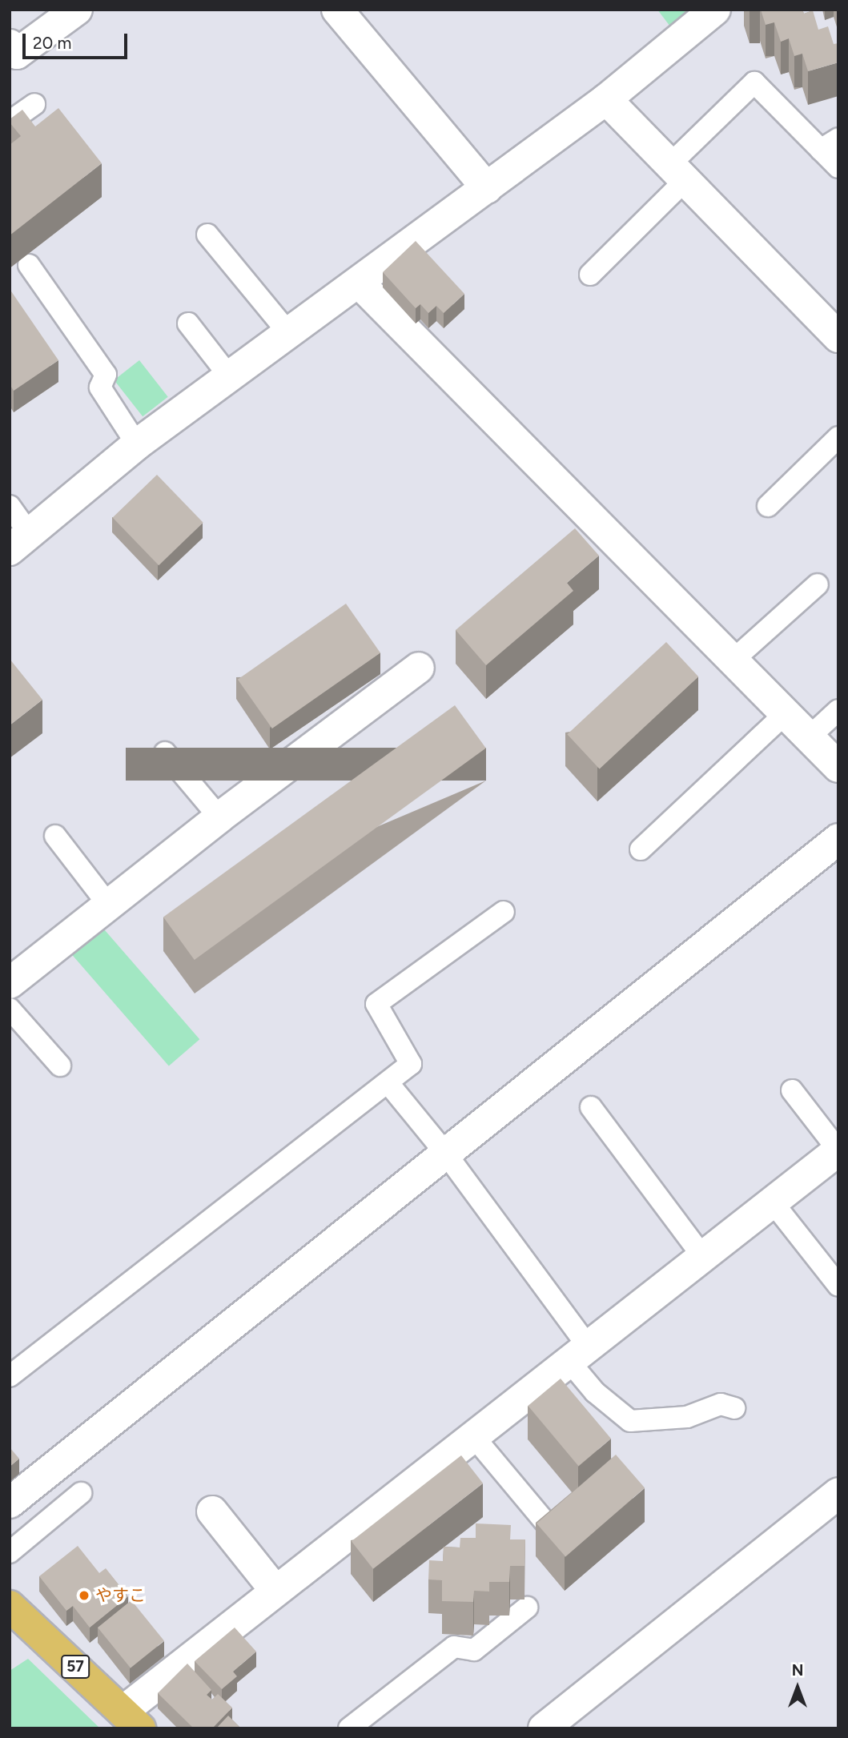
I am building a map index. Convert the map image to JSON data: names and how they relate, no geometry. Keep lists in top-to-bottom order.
{
  "streets": {
    "main road": ["57"]
  },
  "places": ["やすこ"],
  "scale_bar": "20 m",
  "north": "top"
}
